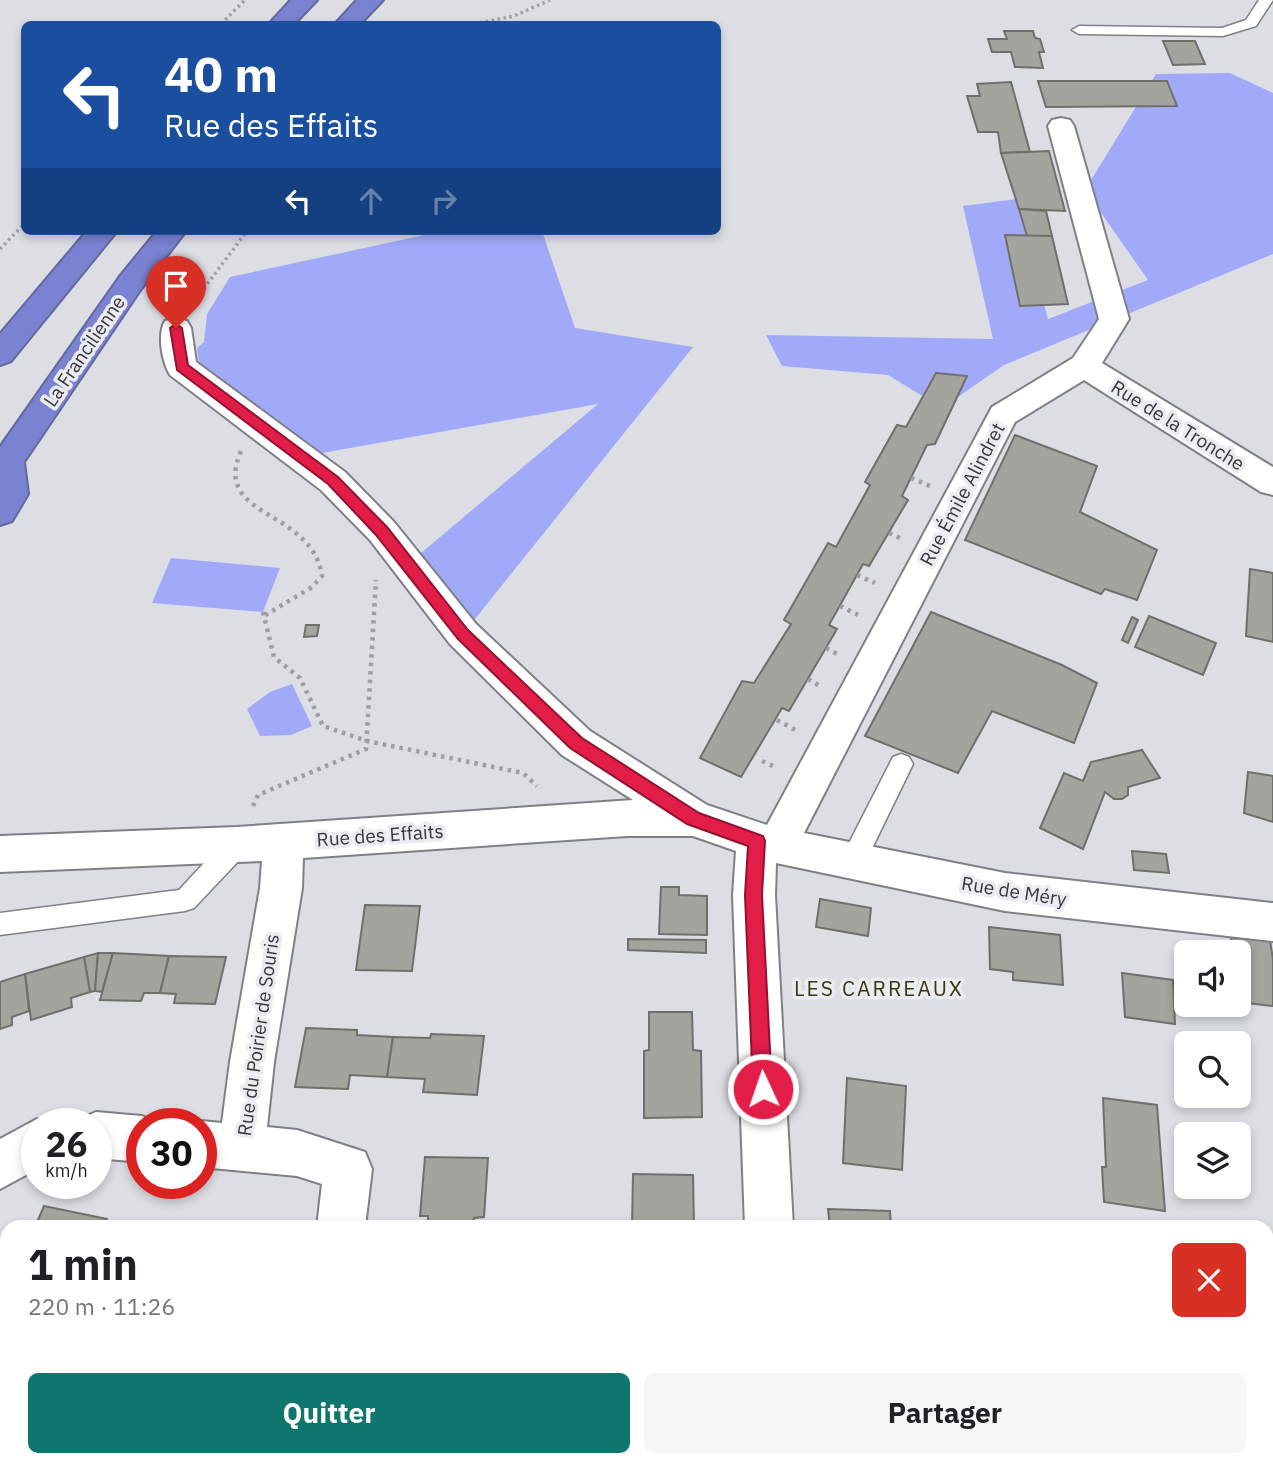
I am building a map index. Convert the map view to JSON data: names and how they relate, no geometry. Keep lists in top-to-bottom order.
{
  "streets": {
    "highway": ["La Francilienne"],
    "street": [
      "Rue de la Tronche",
      "Rue Émile Alindret",
      "Rue des Effaits",
      "Rue de Méry",
      "Rue du Poirier de Souris"
    ]
  },
  "crossings": [
    ["Rue de la Tronche", "Rue Émile Alindret"],
    ["Rue Émile Alindret", "Rue des Effaits"],
    ["Rue Émile Alindret", "Rue de Méry"],
    ["Rue des Effaits", "Rue de Méry"],
    ["Rue des Effaits", "Rue du Poirier de Souris"]
  ],
  "districts": ["LES CARREAUX"],
  "page": {
    "turn": ["40 m", "Rue des Effaits"],
    "speed": "26 km/h",
    "limit": "30",
    "heading": ["1 min", "220 m · 11:26"],
    "buttons": ["Quitter", "Partager"]
  }
}
